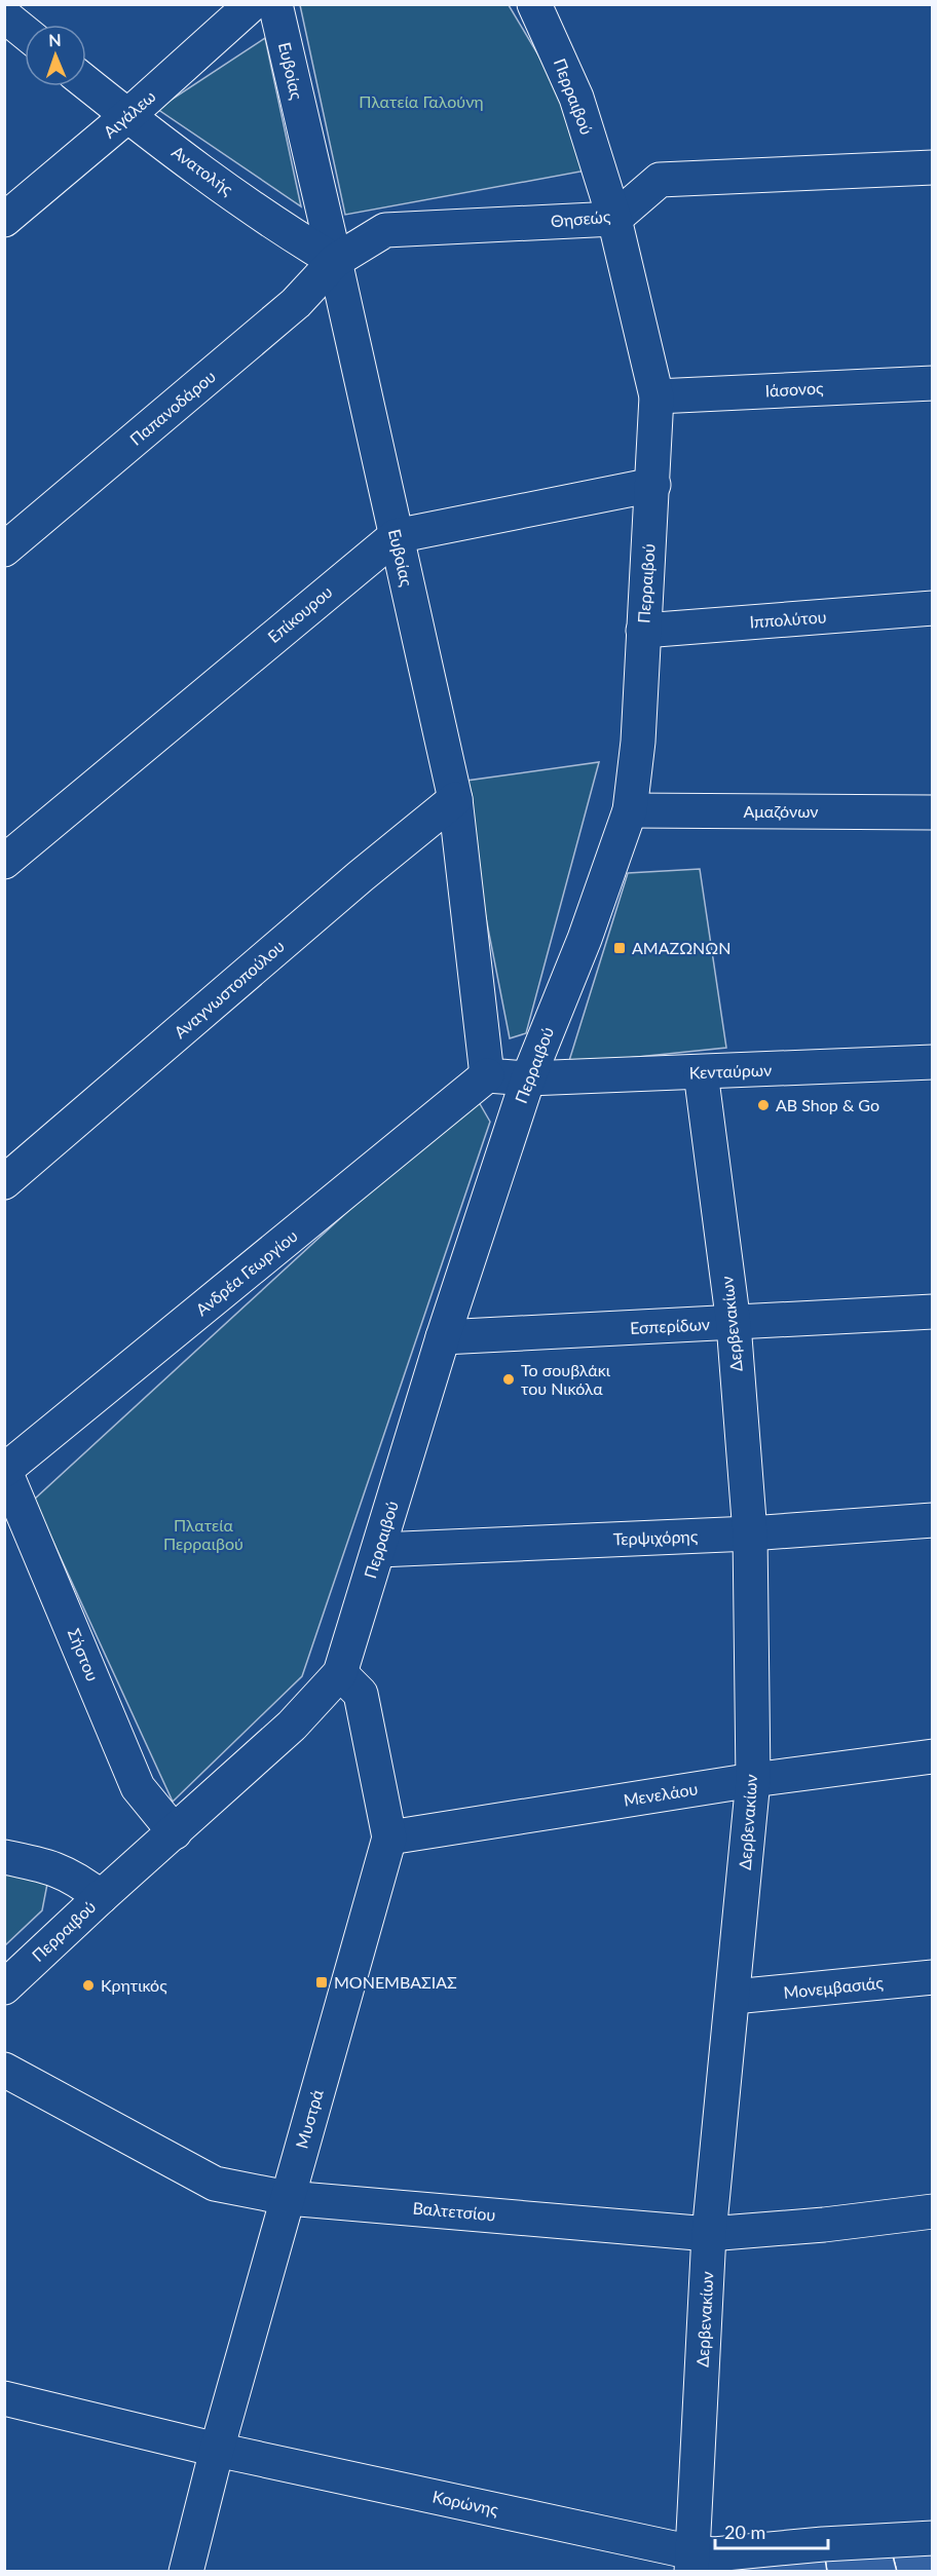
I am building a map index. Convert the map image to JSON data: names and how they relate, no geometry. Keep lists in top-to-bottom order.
{
  "streets": {
    "street": [
      "Ευβοίας",
      "Περραιβού",
      "Αιγάλεω",
      "Ανατολής",
      "Θησεώς",
      "Ιάσονος",
      "Παπανοδάρου",
      "Επίκουρου",
      "Ιππολύτου",
      "Αμαζόνων",
      "Αναγνωστοπούλου",
      "Κενταύρων",
      "Ανδρέα Γεωργίου",
      "Δερβενακίων",
      "Εσπερίδων",
      "Τερψιχόρης",
      "Σήστου",
      "Μενελάου",
      "Μονεμβασιάς",
      "Μυστρά",
      "Βαλτετσίου",
      "Κορώνης"
    ]
  },
  "crossings": [
    ["Ευβοίας", "Ανατολής"],
    ["Ευβοίας", "Θησεώς"],
    ["Ευβοίας", "Παπανοδάρου"],
    ["Ευβοίας", "Επίκουρου"],
    ["Ευβοίας", "Αναγνωστοπούλου"],
    ["Ευβοίας", "Ανδρέα Γεωργίου"],
    ["Περραιβού", "Θησεώς"],
    ["Περραιβού", "Ιάσονος"],
    ["Περραιβού", "Επίκουρου"],
    ["Περραιβού", "Ιππολύτου"],
    ["Περραιβού", "Αμαζόνων"],
    ["Περραιβού", "Κενταύρων"],
    ["Περραιβού", "Εσπερίδων"],
    ["Περραιβού", "Τερψιχόρης"],
    ["Περραιβού", "Σήστου"],
    ["Περραιβού", "Μυστρά"],
    ["Αιγάλεω", "Ανατολής"],
    ["Ανατολής", "Θησεώς"],
    ["Ανατολής", "Παπανοδάρου"],
    ["Θησεώς", "Παπανοδάρου"],
    ["Κενταύρων", "Δερβενακίων"],
    ["Ανδρέα Γεωργίου", "Σήστου"],
    ["Δερβενακίων", "Εσπερίδων"],
    ["Δερβενακίων", "Τερψιχόρης"],
    ["Δερβενακίων", "Μενελάου"],
    ["Δερβενακίων", "Μονεμβασιάς"],
    ["Δερβενακίων", "Βαλτετσίου"],
    ["Δερβενακίων", "Κορώνης"],
    ["Μενελάου", "Μυστρά"],
    ["Μυστρά", "Βαλτετσίου"],
    ["Μυστρά", "Κορώνης"]
  ],
  "parks": ["Πλατεία Γαλούνη", "Πλατεία Περραιβού"],
  "places": {
    "transit": ["ΑΜΑΖΩΝΩΝ", "ΜΟΝΕΜΒΑΣΙΑΣ"],
    "other": ["AB Shop & Go", "Το σουβλάκι του Νικόλα", "Κρητικός"]
  },
  "scale_bar": "20 m",
  "north": "top"
}
